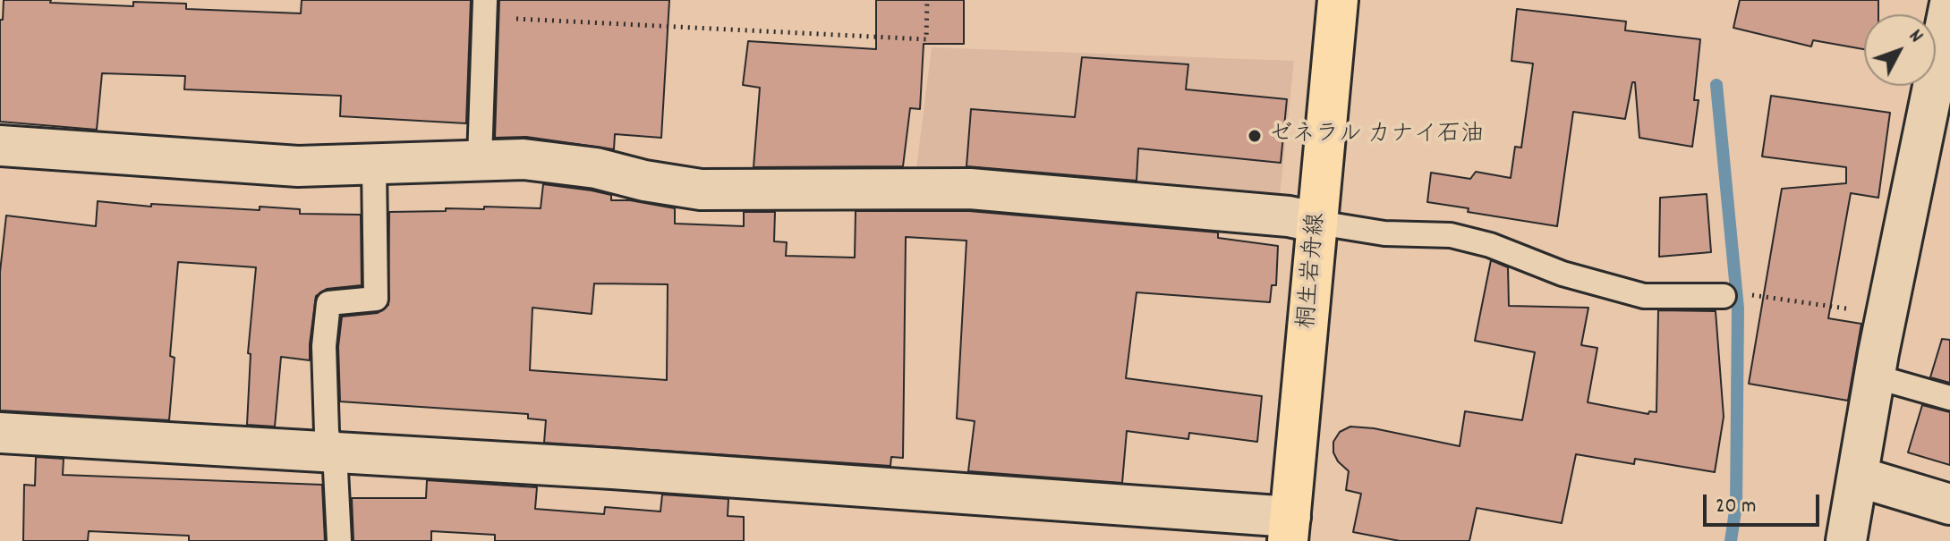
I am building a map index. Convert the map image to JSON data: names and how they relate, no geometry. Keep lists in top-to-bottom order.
{
  "streets": {
    "main road": ["桐生岩舟線"]
  },
  "places": ["ゼネラル カナイ石油"],
  "scale_bar": "20 m",
  "north": "top right"
}
